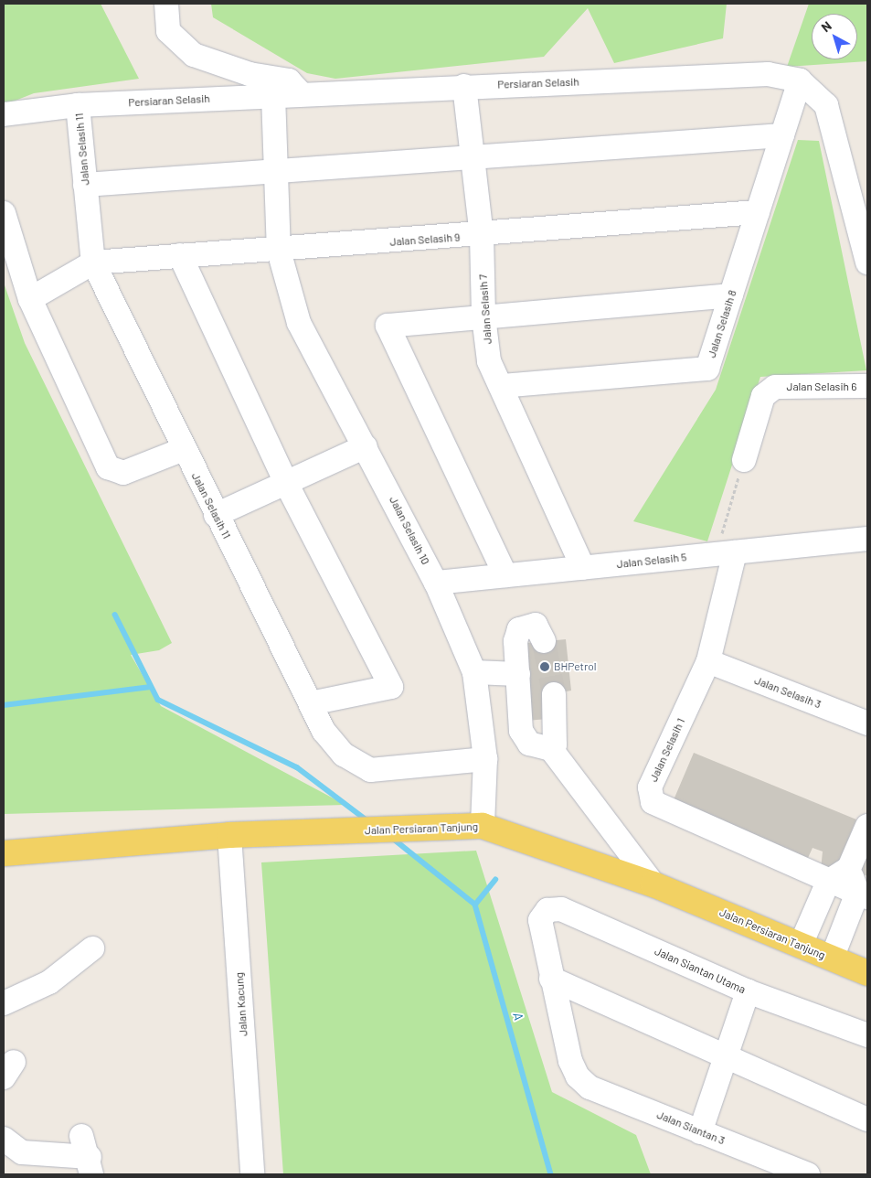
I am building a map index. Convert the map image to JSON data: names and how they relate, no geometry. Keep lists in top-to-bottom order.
{
  "streets": {
    "main road": ["Jalan Persiaran Tanjung"],
    "street": [
      "Persiaran Selasih",
      "Jalan Selasih 11",
      "Jalan Selasih 9",
      "Jalan Selasih 7",
      "Jalan Selasih 8",
      "Jalan Selasih 6",
      "Jalan Selasih 10",
      "Jalan Selasih 5",
      "Jalan Selasih 3",
      "Jalan Selasih 1",
      "Jalan Siantan Utama",
      "Jalan Kacung",
      "Jalan Siantan 3"
    ]
  },
  "crossings": [
    ["Persiaran Selasih", "Jalan Selasih 11"],
    ["Persiaran Selasih", "Jalan Selasih 7"],
    ["Persiaran Selasih", "Jalan Selasih 8"],
    ["Persiaran Selasih", "Jalan Selasih 10"],
    ["Jalan Selasih 11", "Jalan Selasih 9"],
    ["Jalan Selasih 11", "Jalan Selasih 10"],
    ["Jalan Selasih 9", "Jalan Selasih 7"],
    ["Jalan Selasih 9", "Jalan Selasih 8"],
    ["Jalan Selasih 9", "Jalan Selasih 10"],
    ["Jalan Selasih 7", "Jalan Selasih 8"],
    ["Jalan Selasih 7", "Jalan Selasih 5"],
    ["Jalan Selasih 10", "Jalan Selasih 5"],
    ["Jalan Selasih 10", "Jalan Persiaran Tanjung"],
    ["Jalan Selasih 5", "Jalan Selasih 1"],
    ["Jalan Selasih 3", "Jalan Selasih 1"],
    ["Jalan Persiaran Tanjung", "Jalan Kacung"],
    ["Jalan Siantan Utama", "Jalan Siantan 3"]
  ],
  "water": ["A"],
  "places": ["BHPetrol"],
  "north": "top left"
}
